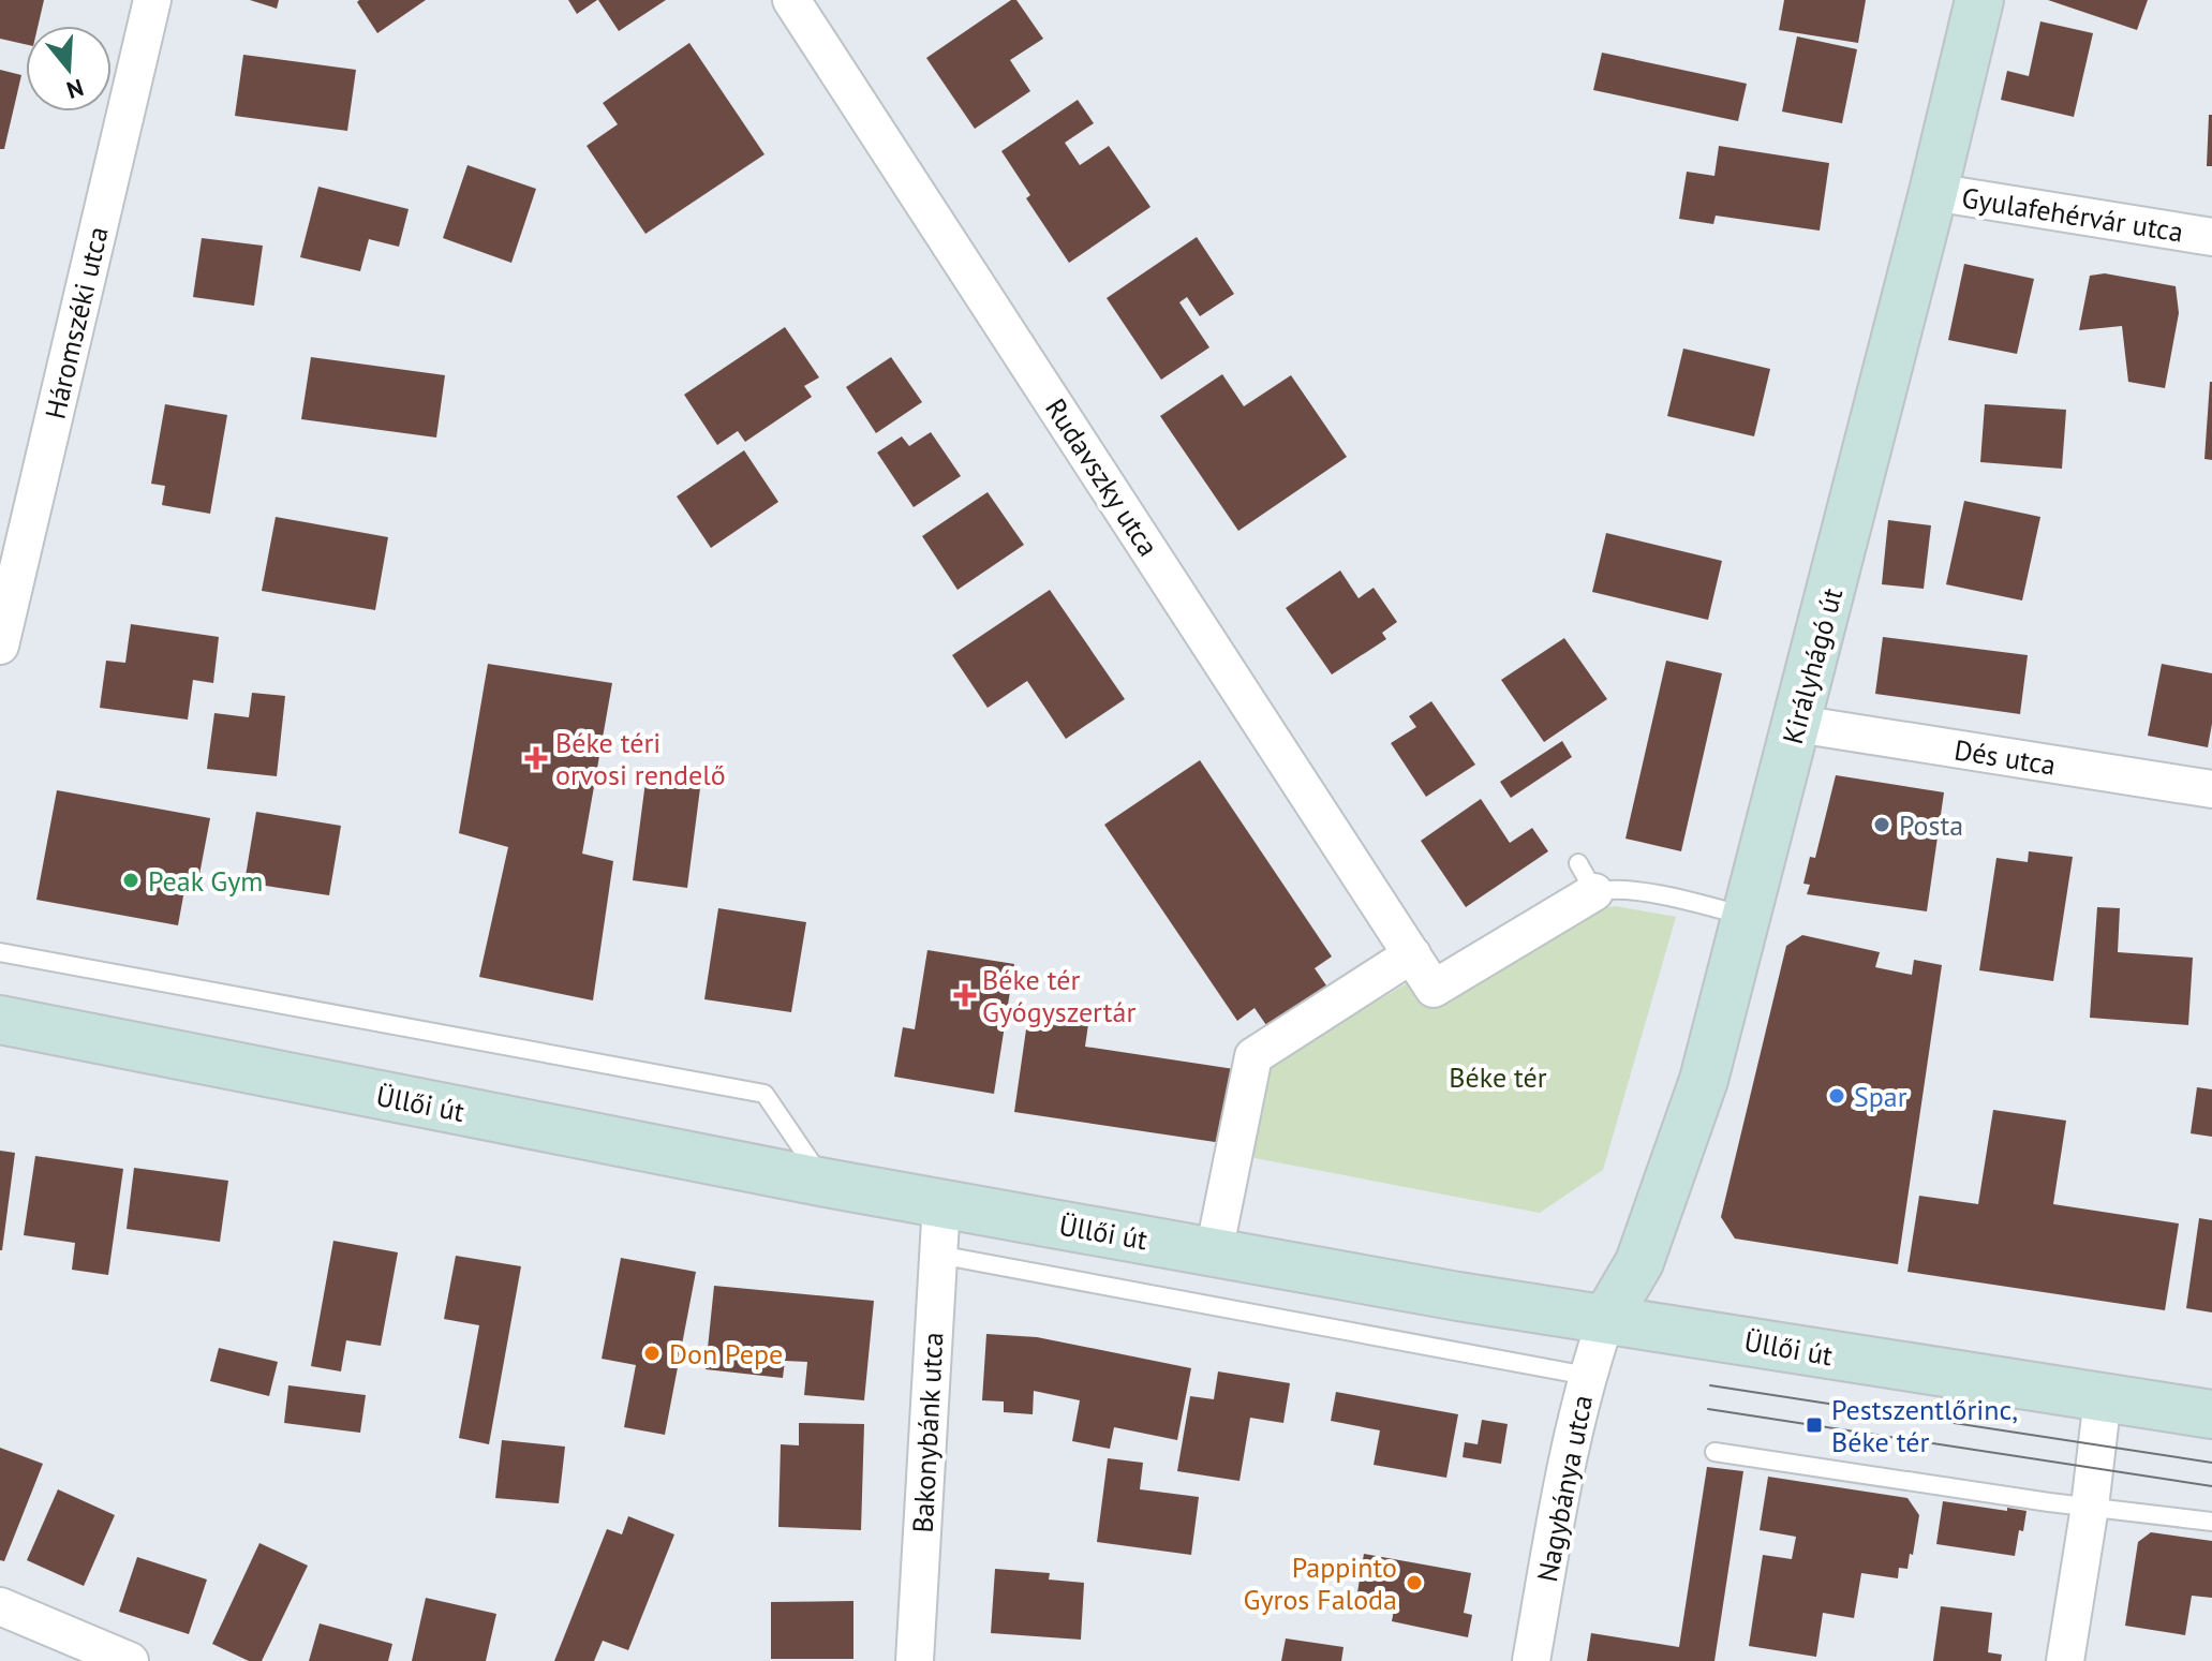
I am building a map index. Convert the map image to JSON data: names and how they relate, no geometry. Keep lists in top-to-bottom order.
{
  "streets": {
    "main road": ["Királyhágó út", "Üllői út"],
    "street": [
      "Gyulafehérvár utca",
      "Háromszéki utca",
      "Rudavszky utca",
      "Dés utca",
      "Bakonybánk utca",
      "Nagybánya utca"
    ]
  },
  "crossings": [
    ["Gyulafehérvár utca", "Királyhágó út"],
    ["Királyhágó út", "Dés utca"],
    ["Királyhágó út", "Üllői út"],
    ["Királyhágó út", "Nagybánya utca"],
    ["Üllői út", "Bakonybánk utca"],
    ["Üllői út", "Nagybánya utca"]
  ],
  "parks": ["Béke tér"],
  "places": {
    "health": ["Béke téri orvosi rendelő", "Béke tér Gyógyszertár"],
    "other": [
      "Posta",
      "Peak Gym",
      "Spar",
      "Don Pepe",
      "Pappinto Gyros Faloda"
    ],
    "transit": ["Pestszentlőrinc, Béke tér"]
  },
  "north": "bottom"
}
